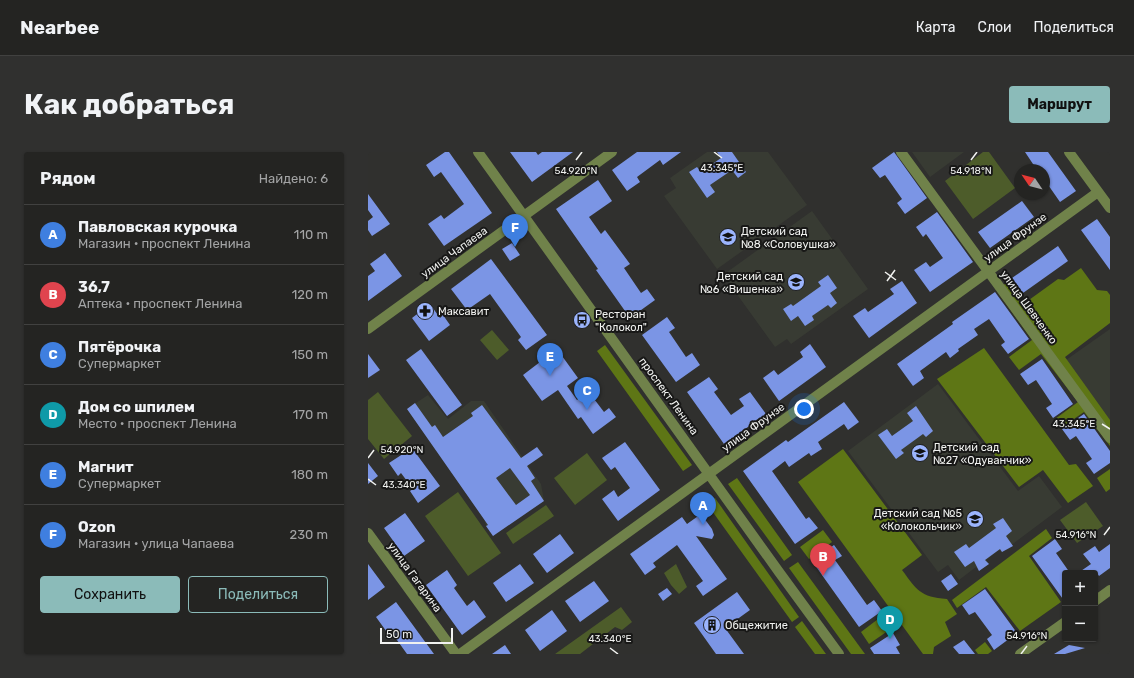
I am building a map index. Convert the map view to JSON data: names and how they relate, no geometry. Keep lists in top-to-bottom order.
{
  "streets": {
    "street": [
      "улица Фрунзе",
      "улица Чапаева",
      "улица Шевченко",
      "проспект Ленина",
      "улица Гагарина"
    ]
  },
  "crossings": [
    ["улица Фрунзе", "улица Шевченко"],
    ["улица Фрунзе", "проспект Ленина"],
    ["улица Чапаева", "проспект Ленина"]
  ],
  "places": {
    "school or university": [
      "Детский сад №8 «Соловушка»",
      "Детский сад №6 «Вишенка»",
      "Детский сад №27 «Одуванчик»",
      "Детский сад №5 «Колокольчик»"
    ],
    "pharmacy": ["Максавит"],
    "bus stop": ["Ресторан \"Колокол\""],
    "building": ["Общежитие"]
  },
  "scale_bar": "50 m",
  "north": "top left",
  "page": {
    "header": "Nearbee",
    "nav": ["Карта", "Слои", "Поделиться"],
    "buttons": [
      "Маршрут",
      ["Сохранить", "Поделиться"]
    ],
    "title": "Как добраться",
    "heading": ["Рядом", "Найдено: 6"],
    "list": [
      {
        "mark": "A",
        "name": "Павловская курочка",
        "note": "Магазин · проспект Ленина",
        "value": "110 m"
      },
      {
        "mark": "B",
        "name": "36,7",
        "note": "Аптека · проспект Ленина",
        "value": "120 m"
      },
      {
        "mark": "C",
        "name": "Пятёрочка",
        "note": "Супермаркет",
        "value": "150 m"
      },
      {
        "mark": "D",
        "name": "Дом со шпилем",
        "note": "Место · проспект Ленина",
        "value": "170 m"
      },
      {
        "mark": "E",
        "name": "Магнит",
        "note": "Супермаркет",
        "value": "180 m"
      },
      {
        "mark": "F",
        "name": "Ozon",
        "note": "Магазин · улица Чапаева",
        "value": "230 m"
      }
    ],
    "pins": [
      "F",
      "E",
      "C",
      "A",
      "B",
      "D"
    ],
    "map_buttons": ["+", "−"],
    "scale": "50 m"
  },
  "coordinates": [
    "43.345°E",
    "54.920°N",
    "54.918°N",
    "43.340°E",
    "54.916°N"
  ]
}
